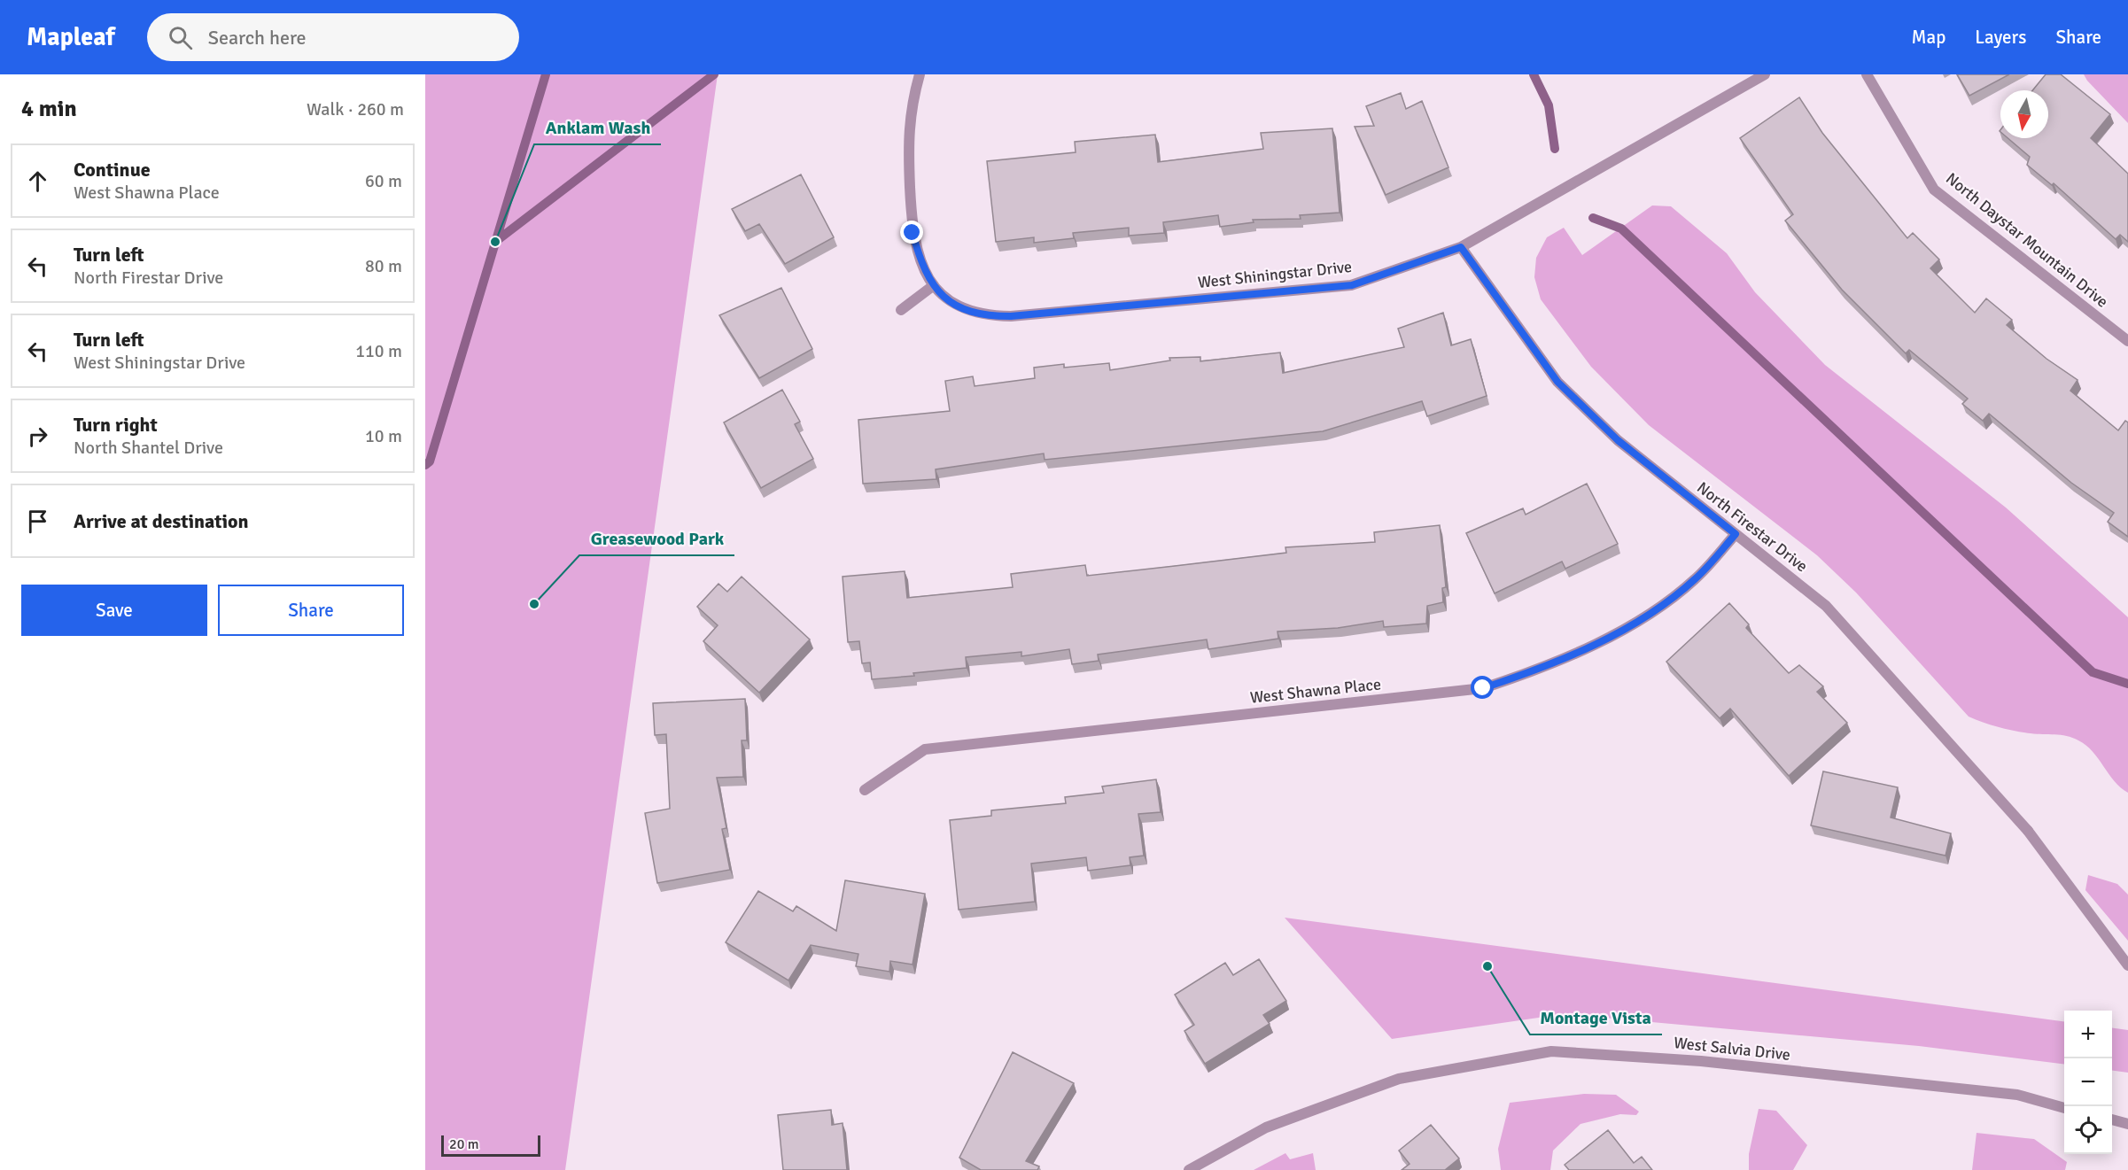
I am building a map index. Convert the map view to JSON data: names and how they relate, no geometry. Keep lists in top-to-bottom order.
{
  "streets": {
    "street": [
      "North Daystar Mountain Drive",
      "West Shiningstar Drive",
      "North Firestar Drive",
      "West Shawna Place",
      "West Salvia Drive"
    ]
  },
  "crossings": [
    ["West Shiningstar Drive", "North Firestar Drive"],
    ["North Firestar Drive", "West Shawna Place"]
  ],
  "places": ["Anklam Wash", "Greasewood Park", "Montage Vista"],
  "scale_bar": "20 m",
  "north": "bottom",
  "page": {
    "header": "Mapleaf",
    "search": "Search here",
    "nav": ["Map", "Layers", "Share"],
    "heading": ["4 min", "Walk · 260 m"],
    "list": [
      ["Continue", "West Shawna Place", "60 m"],
      ["Turn left", "North Firestar Drive", "80 m"],
      ["Turn left", "West Shiningstar Drive", "110 m"],
      ["Turn right", "North Shantel Drive", "10 m"],
      "Arrive at destination"
    ],
    "buttons": ["Save", "Share"],
    "map_buttons": ["+", "−"],
    "scale": "20 m"
  }
}
